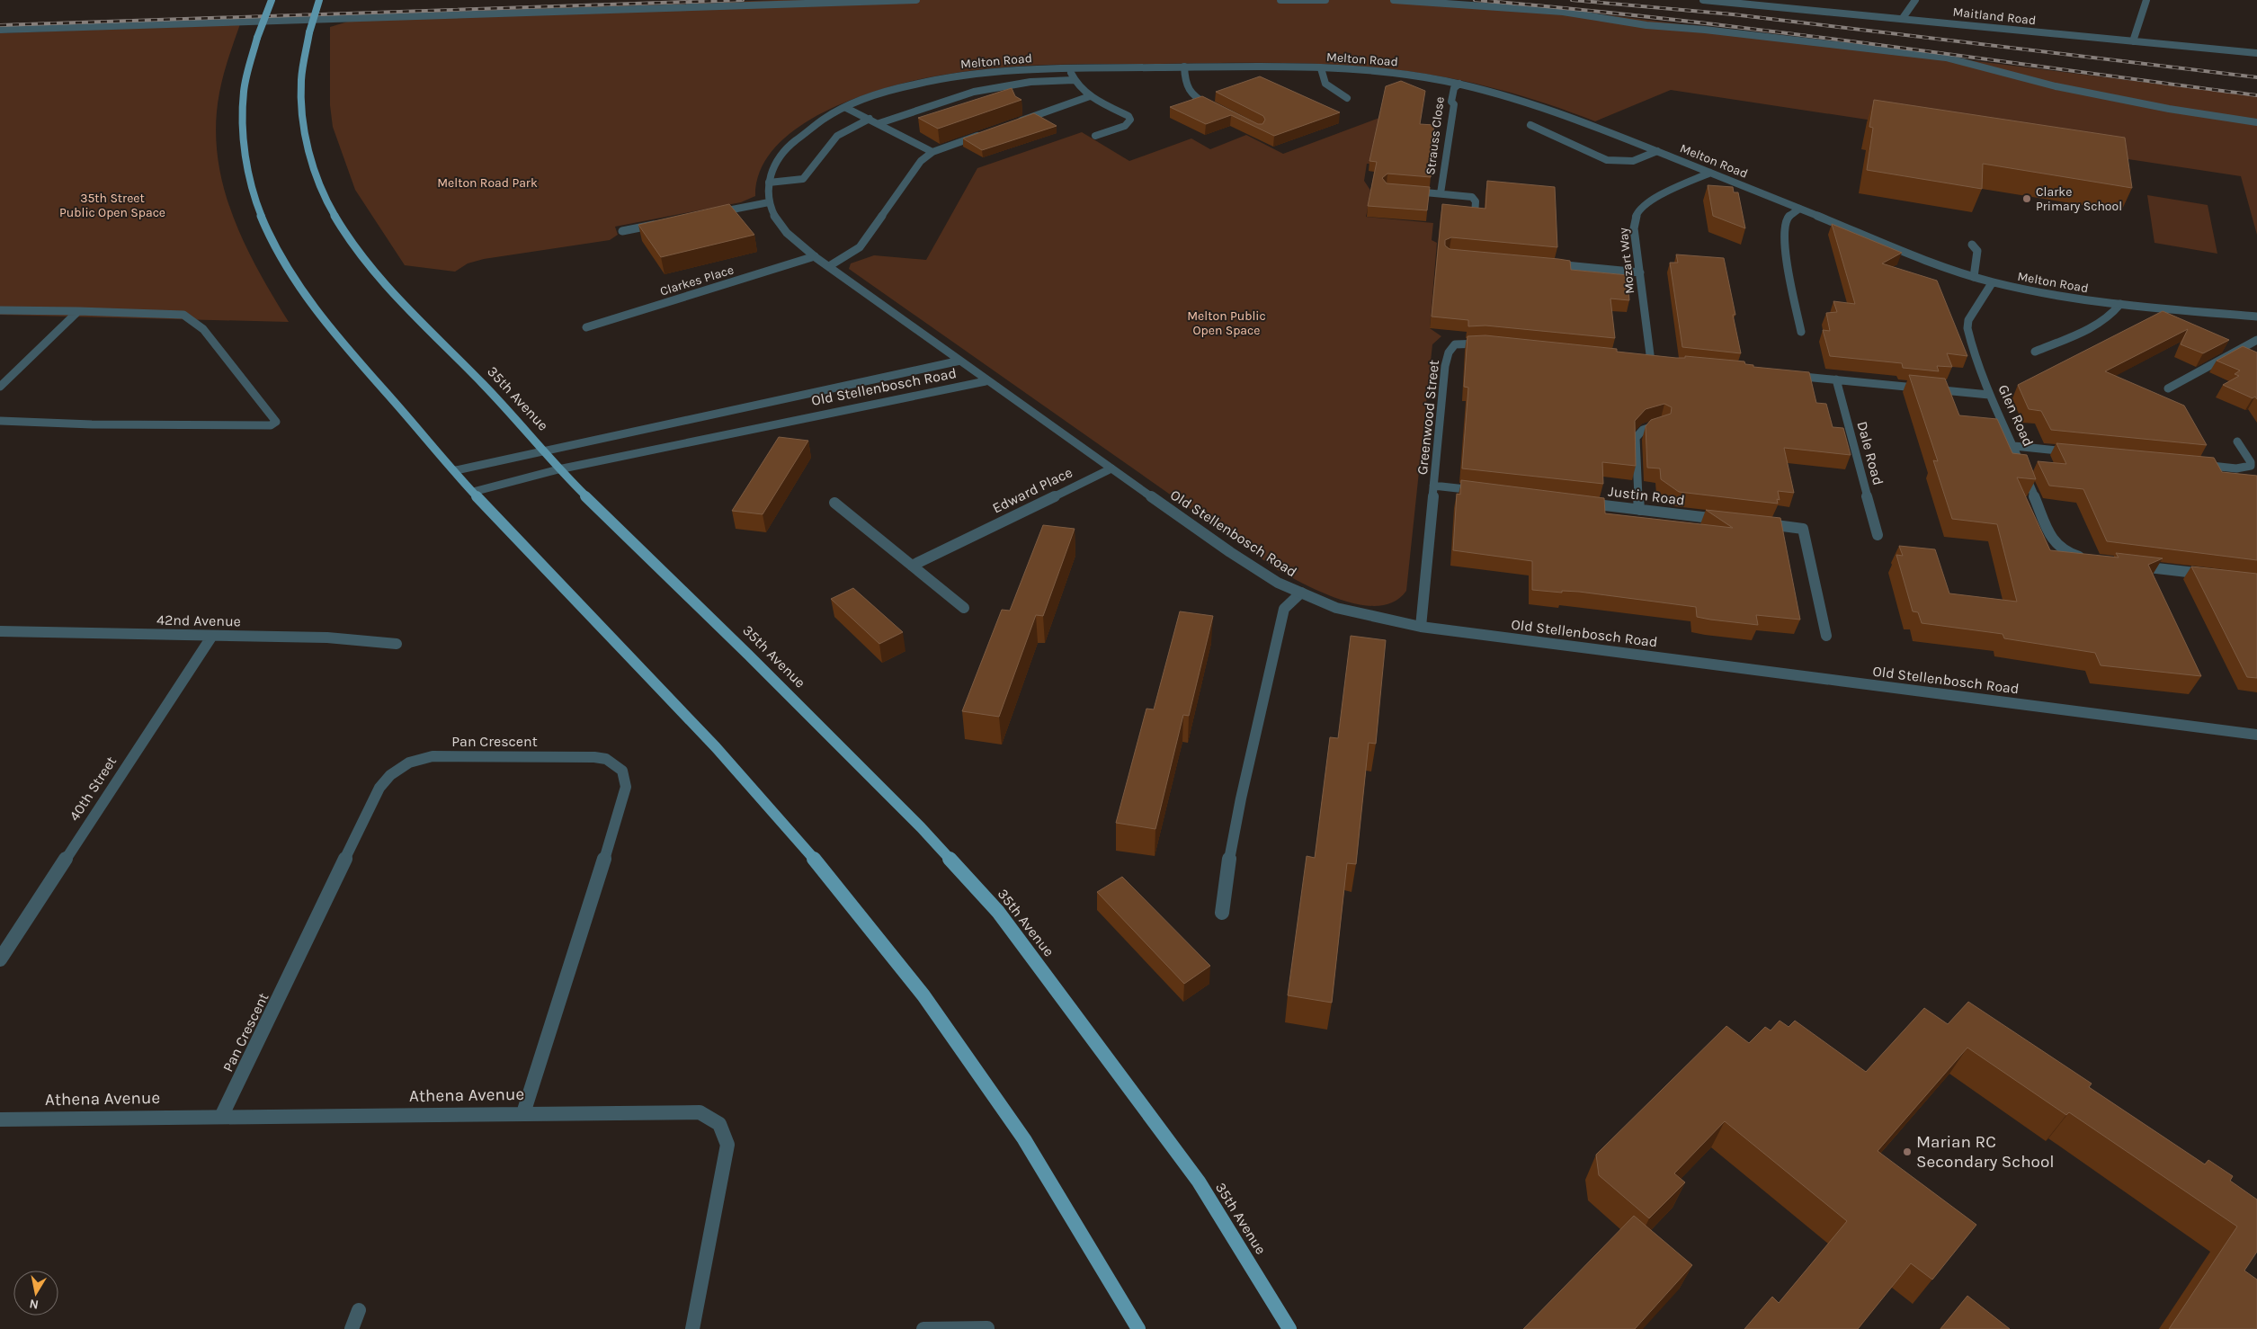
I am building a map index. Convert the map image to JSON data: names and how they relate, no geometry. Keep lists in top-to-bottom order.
{
  "streets": {
    "main road": ["35th Avenue"],
    "street": [
      "Maitland Road",
      "Melton Road",
      "Strauss Close",
      "Mozart Way",
      "Clarkes Place",
      "Old Stellenbosch Road",
      "Glen Road",
      "Greenwood Street",
      "Dale Road",
      "Edward Place",
      "Justin Road",
      "42nd Avenue",
      "Pan Crescent",
      "40th Street",
      "Athena Avenue"
    ]
  },
  "crossings": [
    ["Melton Road", "Strauss Close"],
    ["Melton Road", "Mozart Way"],
    ["Melton Road", "Clarkes Place"],
    ["Melton Road", "Old Stellenbosch Road"],
    ["Melton Road", "Glen Road"],
    ["Old Stellenbosch Road", "35th Avenue"],
    ["Old Stellenbosch Road", "Greenwood Street"],
    ["Old Stellenbosch Road", "Edward Place"],
    ["42nd Avenue", "40th Street"],
    ["Pan Crescent", "Athena Avenue"]
  ],
  "parks": ["Melton Road Park", "35th Street Public Open Space", "Melton Public Open Space"],
  "places": ["Clarke Primary School", "Marian RC Secondary School"],
  "north": "bottom"
}
